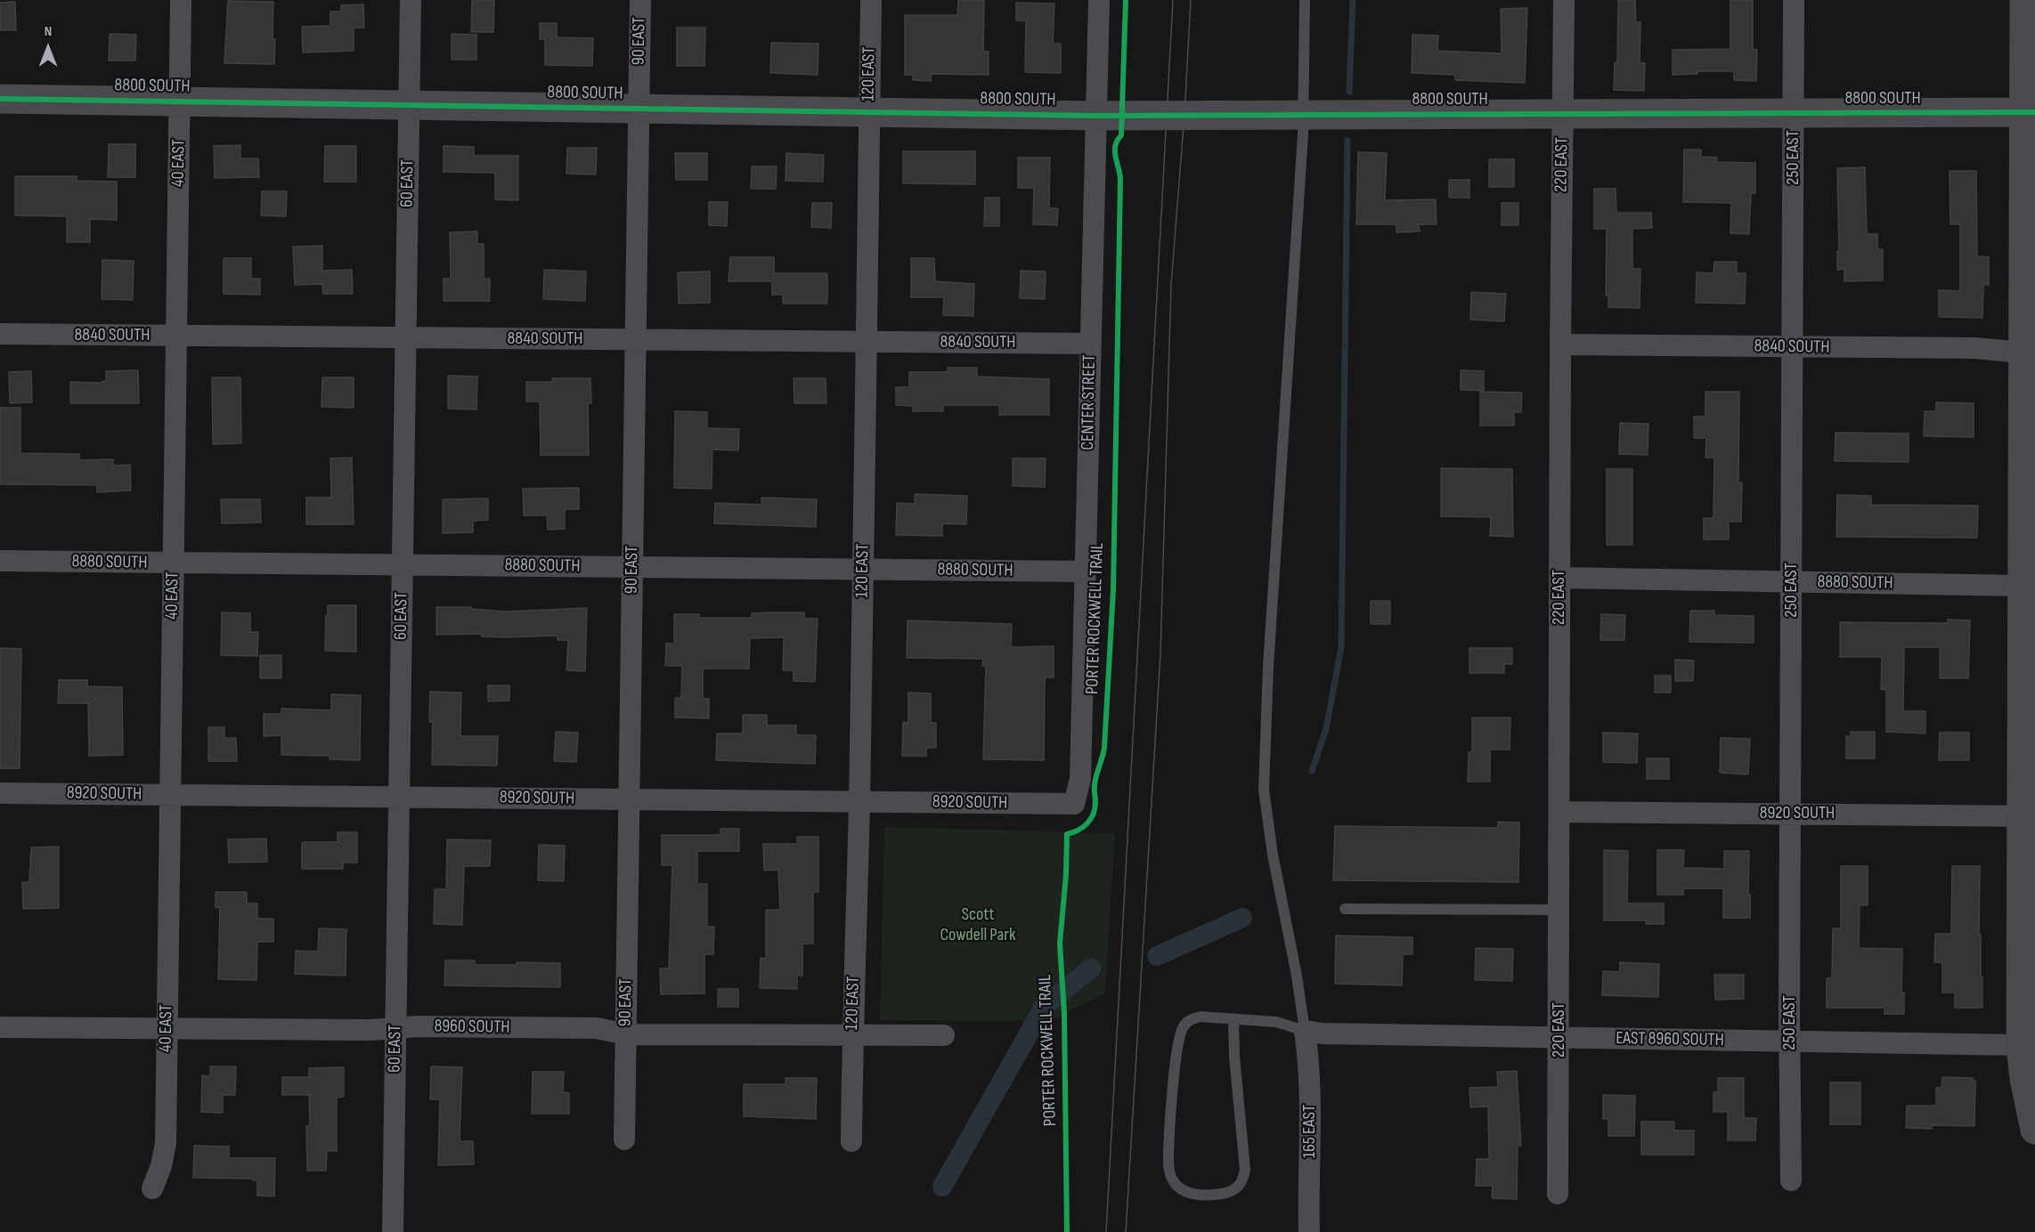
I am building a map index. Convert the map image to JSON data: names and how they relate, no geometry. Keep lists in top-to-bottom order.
{
  "streets": {
    "street": [
      "90 EAST",
      "120 EAST",
      "8800 SOUTH",
      "250 EAST",
      "40 EAST",
      "220 EAST",
      "60 EAST",
      "8840 SOUTH",
      "CENTER STREET",
      "8880 SOUTH",
      "8920 SOUTH",
      "8960 SOUTH",
      "EAST 8960 SOUTH",
      "165 EAST"
    ],
    "cycle path": ["PORTER ROCKWELL TRAIL"]
  },
  "crossings": [
    ["90 EAST", "8800 SOUTH"],
    ["90 EAST", "8840 SOUTH"],
    ["90 EAST", "8880 SOUTH"],
    ["90 EAST", "8920 SOUTH"],
    ["90 EAST", "8960 SOUTH"],
    ["120 EAST", "8800 SOUTH"],
    ["120 EAST", "8840 SOUTH"],
    ["120 EAST", "8880 SOUTH"],
    ["120 EAST", "8920 SOUTH"],
    ["120 EAST", "8960 SOUTH"],
    ["8800 SOUTH", "250 EAST"],
    ["8800 SOUTH", "40 EAST"],
    ["8800 SOUTH", "220 EAST"],
    ["8800 SOUTH", "60 EAST"],
    ["8800 SOUTH", "CENTER STREET"],
    ["250 EAST", "8840 SOUTH"],
    ["250 EAST", "8880 SOUTH"],
    ["250 EAST", "8920 SOUTH"],
    ["250 EAST", "EAST 8960 SOUTH"],
    ["40 EAST", "8840 SOUTH"],
    ["40 EAST", "8880 SOUTH"],
    ["40 EAST", "8920 SOUTH"],
    ["40 EAST", "8960 SOUTH"],
    ["220 EAST", "8840 SOUTH"],
    ["220 EAST", "8880 SOUTH"],
    ["220 EAST", "8920 SOUTH"],
    ["220 EAST", "EAST 8960 SOUTH"],
    ["60 EAST", "8840 SOUTH"],
    ["60 EAST", "8880 SOUTH"],
    ["60 EAST", "8920 SOUTH"],
    ["60 EAST", "8960 SOUTH"],
    ["8840 SOUTH", "CENTER STREET"],
    ["CENTER STREET", "8880 SOUTH"],
    ["CENTER STREET", "8920 SOUTH"],
    ["EAST 8960 SOUTH", "165 EAST"]
  ],
  "parks": ["Scott Cowdell Park"],
  "north": "top"
}
